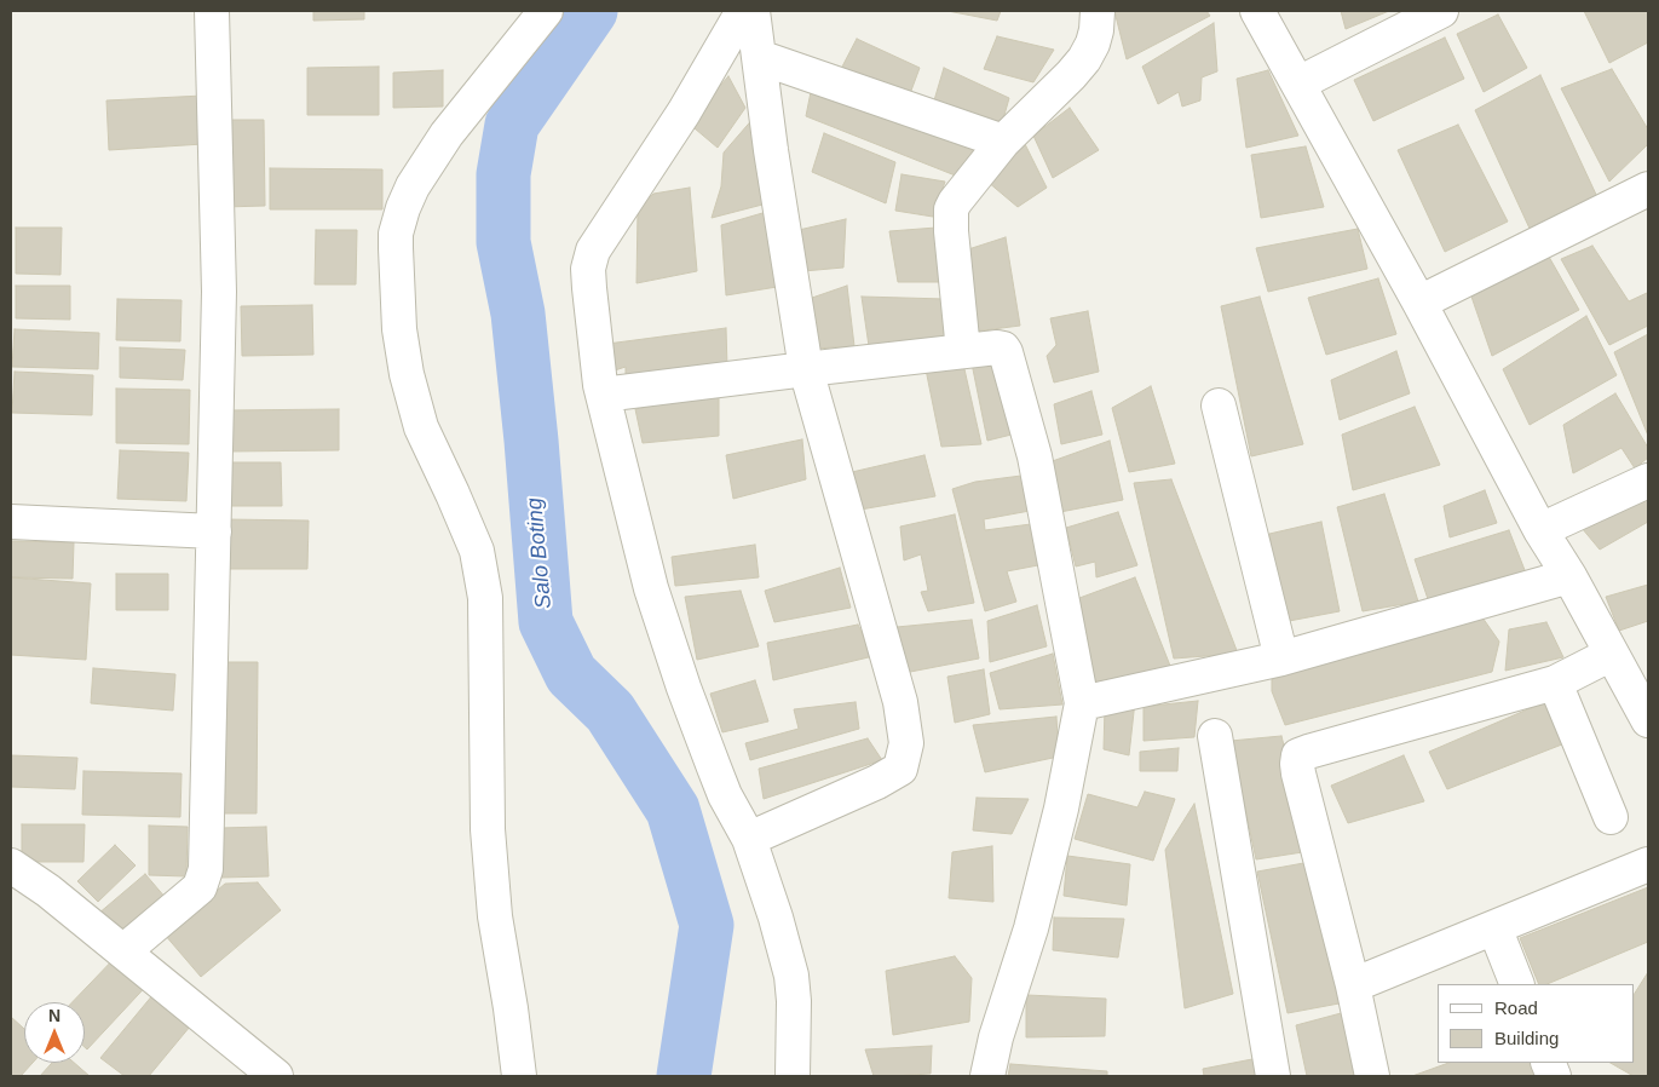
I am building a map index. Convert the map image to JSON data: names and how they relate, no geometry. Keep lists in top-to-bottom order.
{
  "water": ["Salo Boting"],
  "legend": ["Road", "Building"],
  "north": "top"
}
